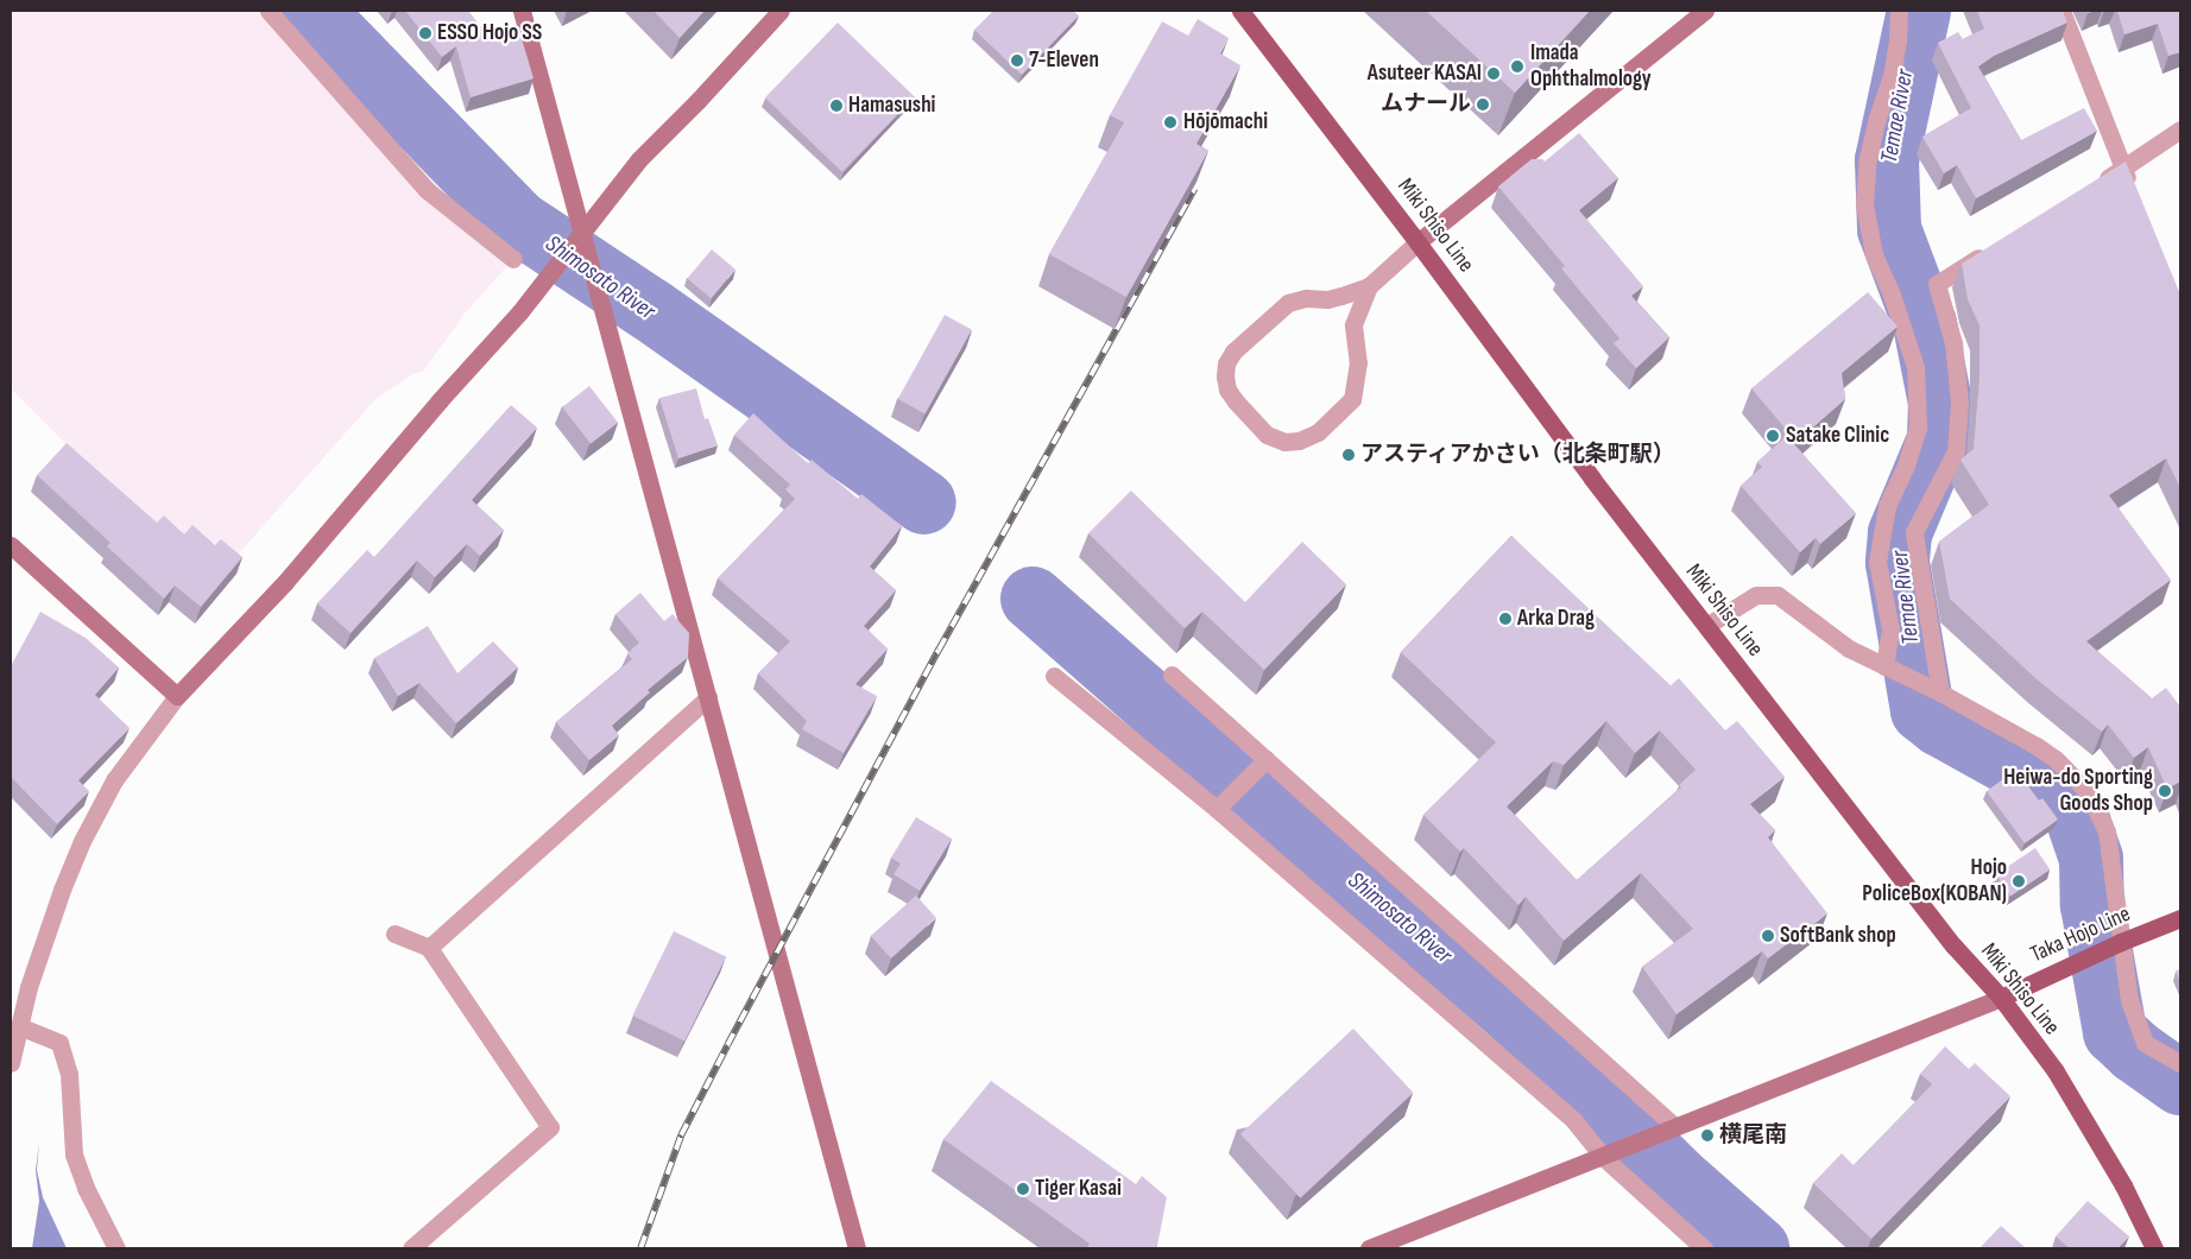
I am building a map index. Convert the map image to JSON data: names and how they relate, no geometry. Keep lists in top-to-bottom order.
{
  "streets": {
    "main road": ["Miki Shiso Line", "Taka Hojo Line"]
  },
  "crossings": [
    ["Miki Shiso Line", "Taka Hojo Line"]
  ],
  "water": ["Temae River", "Shimosato River"],
  "places": [
    "ESSO Hojo SS",
    "7-Eleven",
    "Imada Ophthalmology",
    "Asuteer KASAI",
    "ムナール",
    "Hamasushi",
    "Hōjōmachi",
    "Satake Clinic",
    "アスティアかさい（北条町駅）",
    "Arka Drag",
    "Heiwa-do Sporting Goods Shop",
    "Hojo PoliceBox(KOBAN)",
    "SoftBank shop",
    "横尾南",
    "Tiger Kasai"
  ]
}
